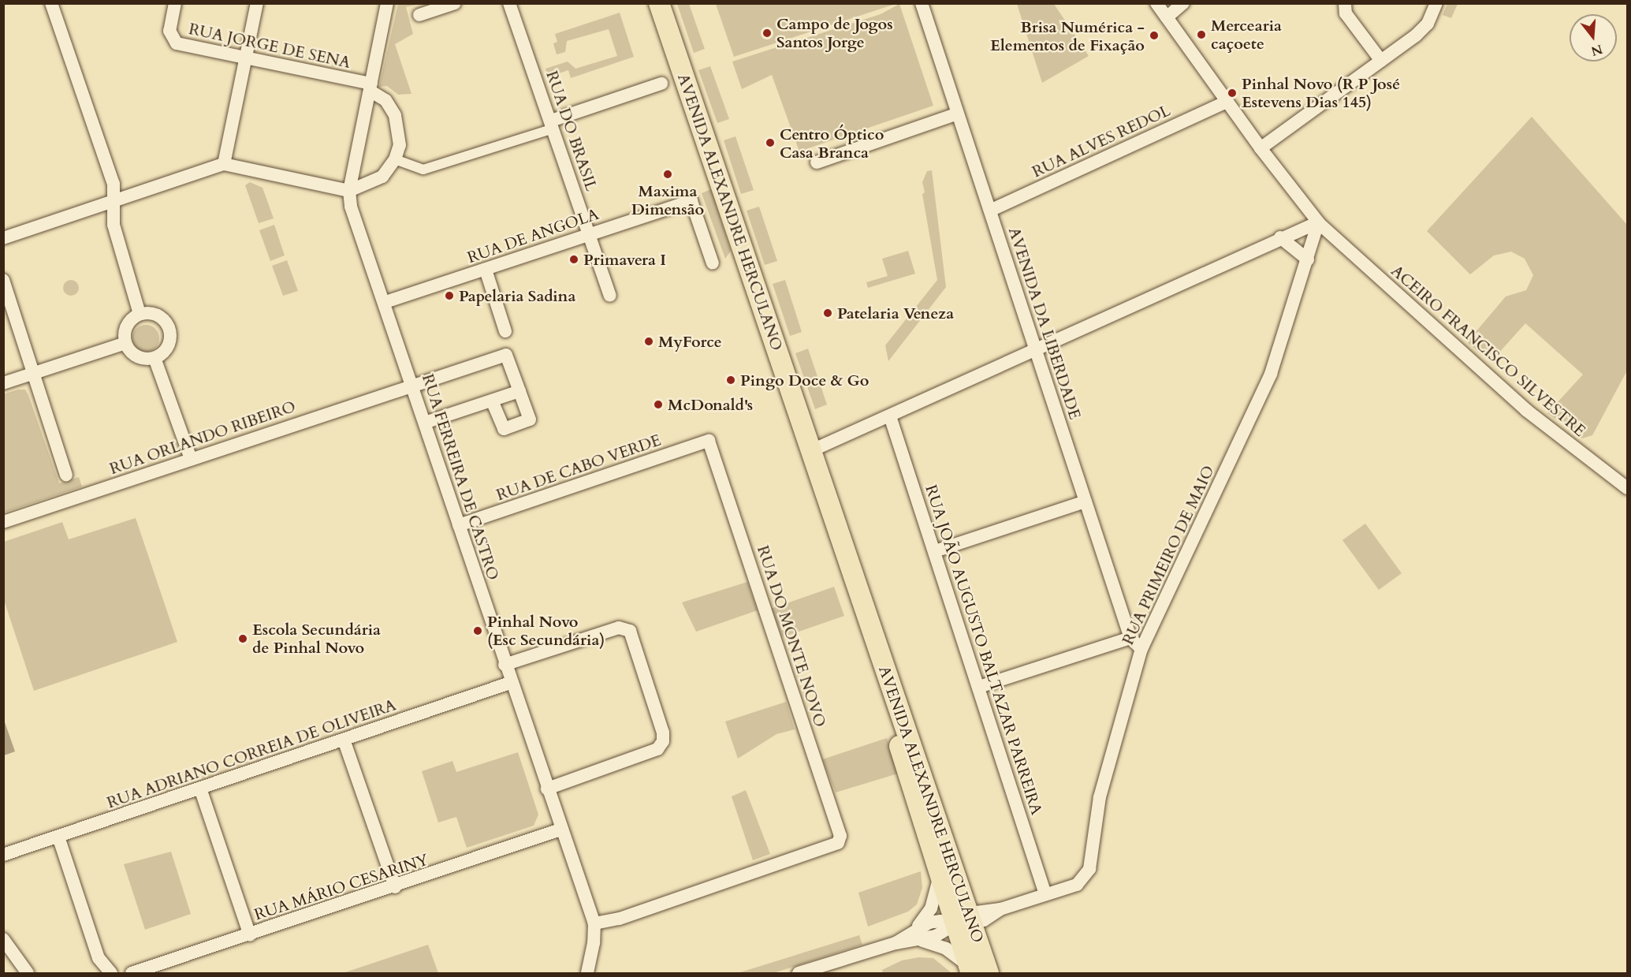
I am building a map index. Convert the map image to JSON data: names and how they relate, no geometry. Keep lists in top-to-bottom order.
{
  "streets": {
    "main road": ["AVENIDA ALEXANDRE HERCULANO"],
    "street": [
      "RUA JORGE DE SENA",
      "RUA DO BRASIL",
      "RUA ALVES REDOL",
      "RUA DE ANGOLA",
      "AVENIDA DA LIBERDADE",
      "ACEIRO FRANCISCO SILVESTRE",
      "RUA ORLANDO RIBEIRO",
      "RUA DE CABO VERDE",
      "RUA FERREIRA DE CASTRO",
      "RUA PRIMEIRO DE MAIO",
      "RUA DO MONTE NOVO",
      "RUA JOÃO AUGUSTO BALTAZAR PARREIRA",
      "RUA ADRIANO CORREIA DE OLIVEIRA",
      "RUA MÁRIO CESARINY"
    ]
  },
  "crossings": [
    ["RUA JORGE DE SENA", "RUA FERREIRA DE CASTRO"],
    ["RUA DO BRASIL", "RUA DE ANGOLA"],
    ["RUA ALVES REDOL", "AVENIDA DA LIBERDADE"],
    ["RUA ALVES REDOL", "ACEIRO FRANCISCO SILVESTRE"],
    ["AVENIDA ALEXANDRE HERCULANO", "RUA PRIMEIRO DE MAIO"],
    ["RUA DE ANGOLA", "RUA FERREIRA DE CASTRO"],
    ["AVENIDA DA LIBERDADE", "RUA PRIMEIRO DE MAIO"],
    ["ACEIRO FRANCISCO SILVESTRE", "RUA PRIMEIRO DE MAIO"],
    ["RUA ORLANDO RIBEIRO", "RUA FERREIRA DE CASTRO"],
    ["RUA DE CABO VERDE", "RUA FERREIRA DE CASTRO"],
    ["RUA DE CABO VERDE", "RUA DO MONTE NOVO"],
    ["RUA FERREIRA DE CASTRO", "RUA DO MONTE NOVO"],
    ["RUA FERREIRA DE CASTRO", "RUA ADRIANO CORREIA DE OLIVEIRA"],
    ["RUA FERREIRA DE CASTRO", "RUA MÁRIO CESARINY"],
    ["RUA PRIMEIRO DE MAIO", "RUA JOÃO AUGUSTO BALTAZAR PARREIRA"]
  ],
  "places": [
    "Campo de Jogos Santos Jorge",
    "Mercearia caçoete",
    "Brisa Numérica - Elementos de Fixação",
    "Pinhal Novo (R P José Estevens Dias 145)",
    "Centro Óptico Casa Branca",
    "Maxima Dimensão",
    "Primavera I",
    "Papelaria Sadina",
    "Patelaria Veneza",
    "MyForce",
    "Pingo Doce & Go",
    "McDonald's",
    "Pinhal Novo (Esc Secundária)",
    "Escola Secundária de Pinhal Novo"
  ],
  "north": "bottom"
}
